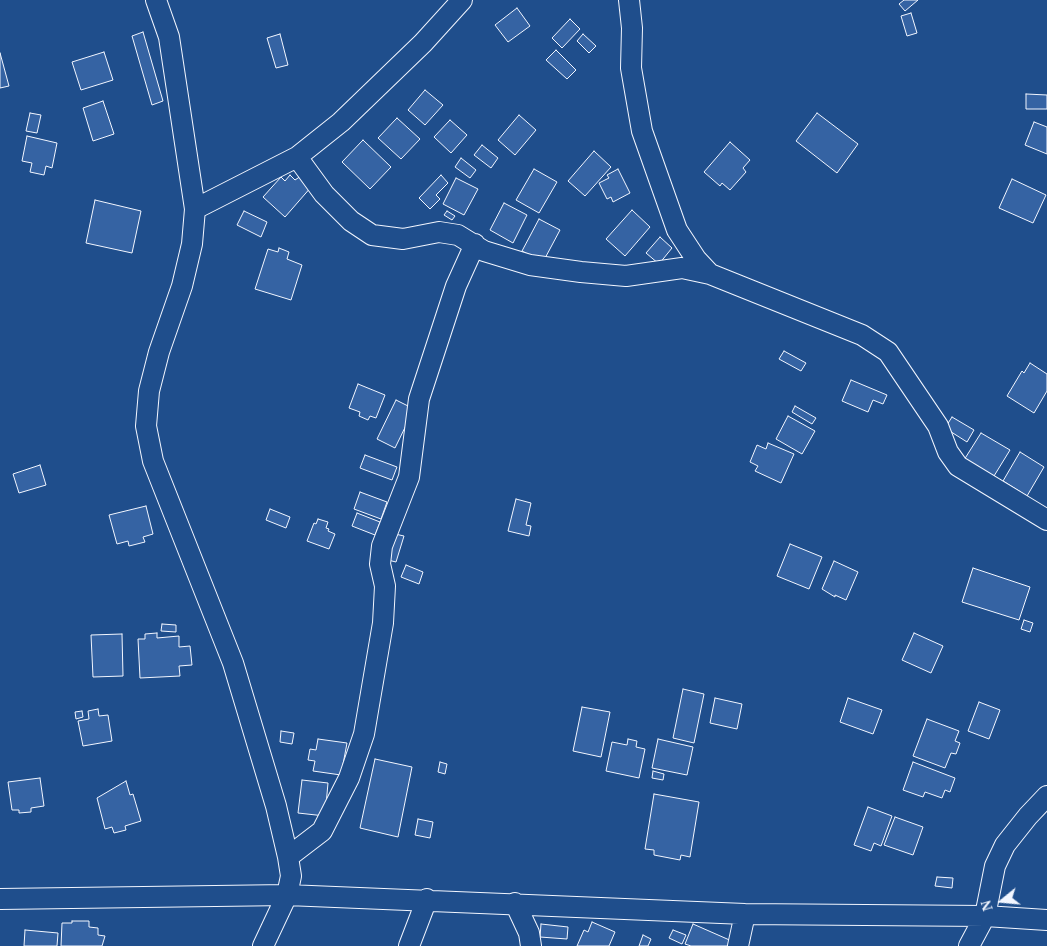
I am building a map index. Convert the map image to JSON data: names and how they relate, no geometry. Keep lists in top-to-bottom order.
{
  "north": "left"
}
